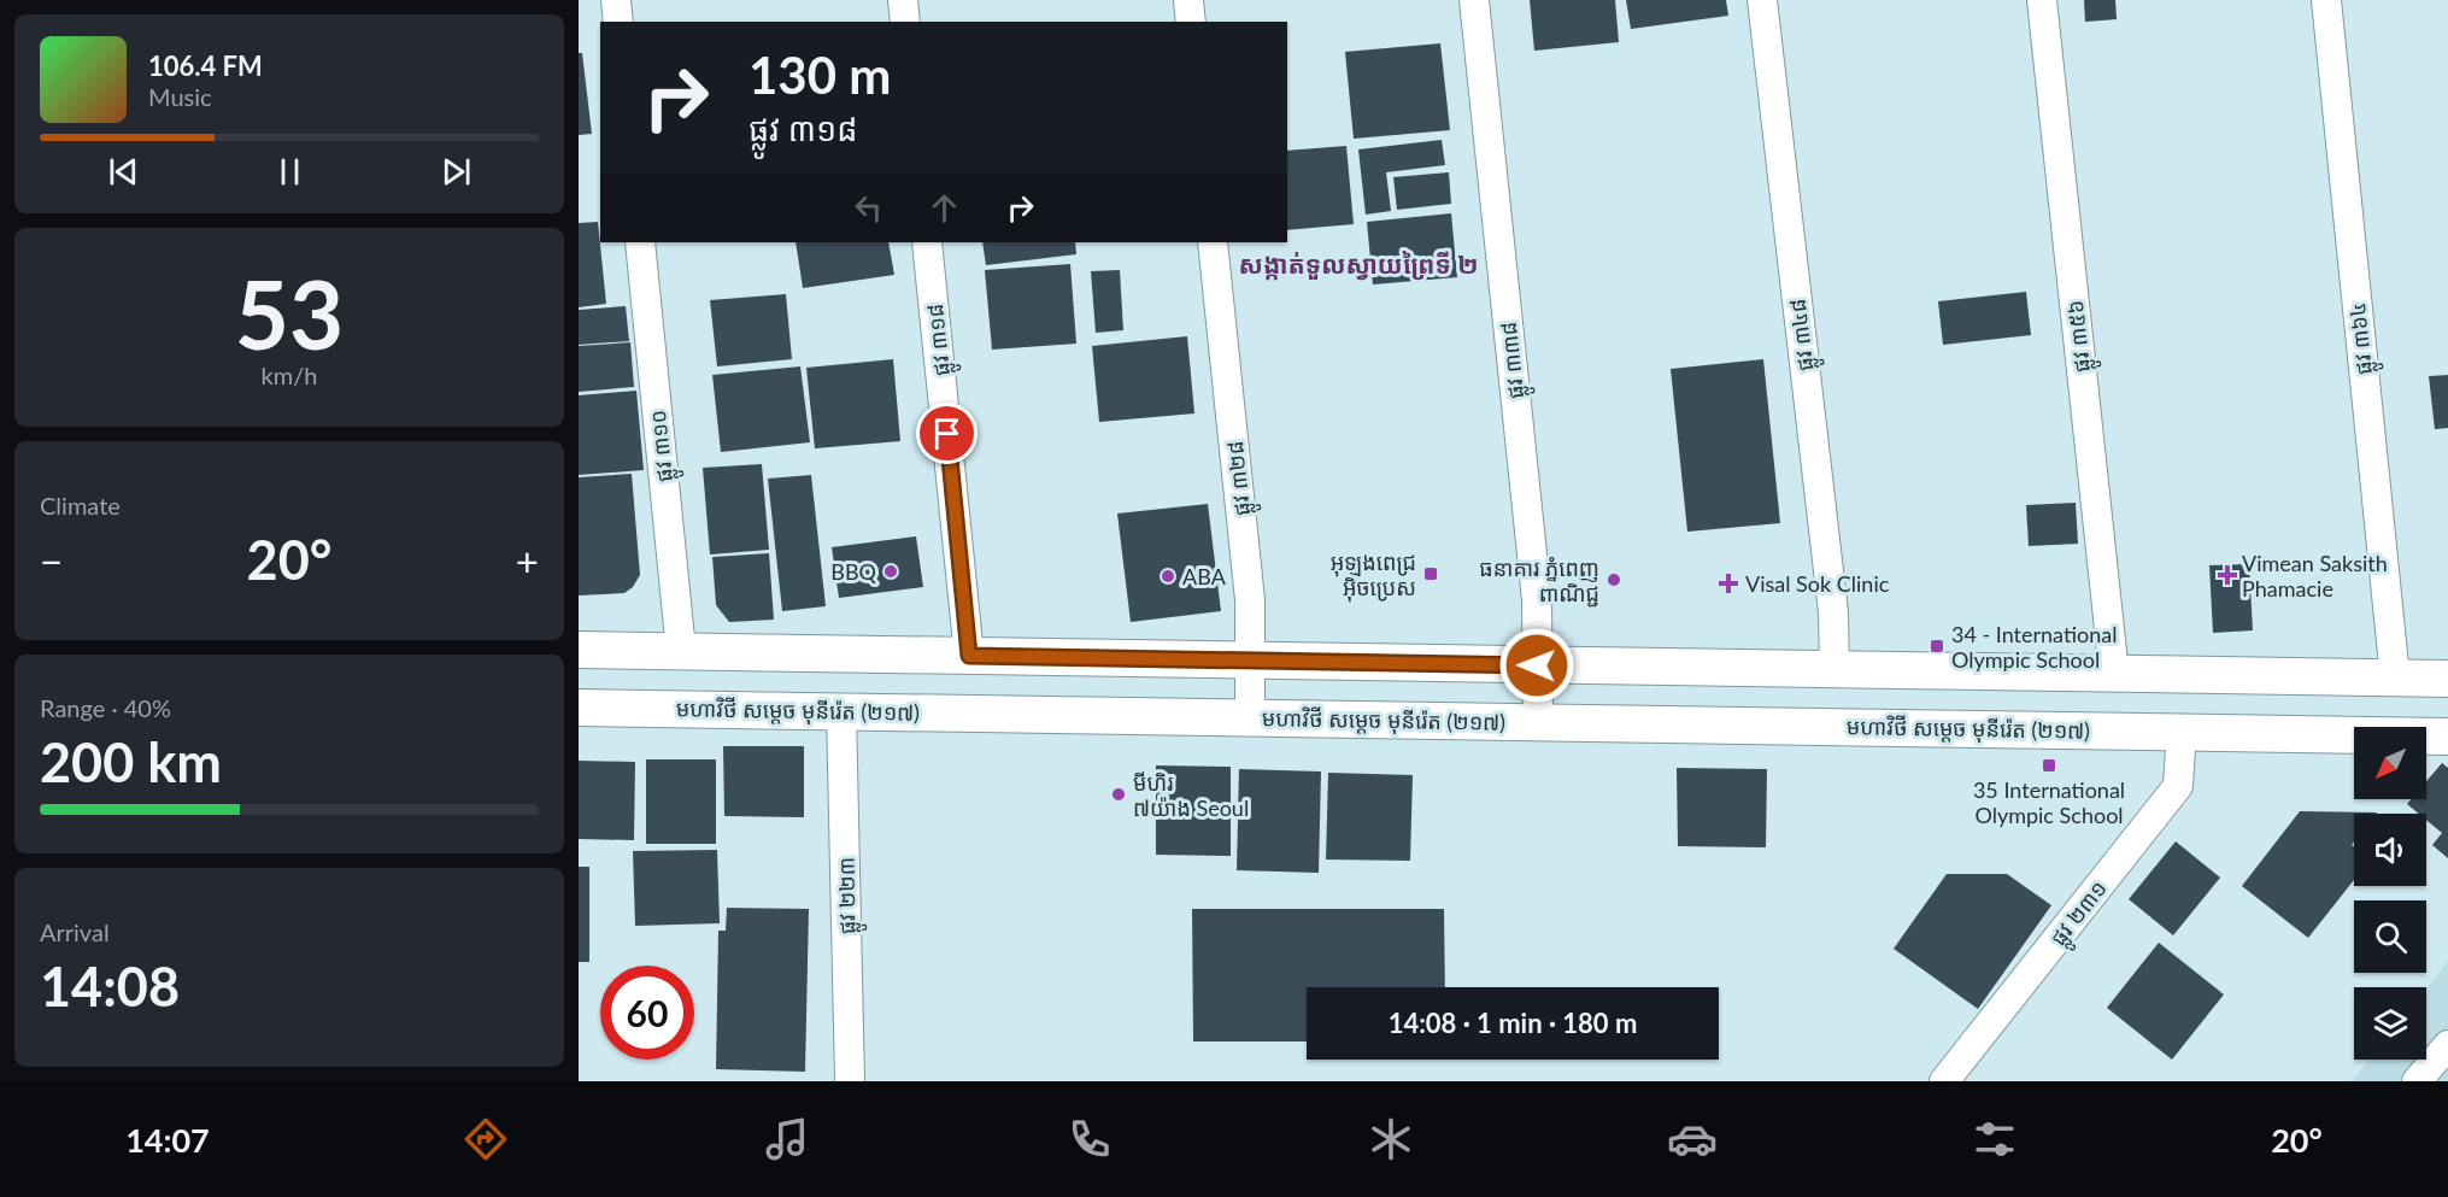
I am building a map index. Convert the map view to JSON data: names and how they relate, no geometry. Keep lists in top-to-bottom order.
{
  "streets": {
    "main road": ["មហាវិថី សម្តេច មុនីរ៉េត (២១៧)"],
    "street": [
      "ផ្លូវ ៣៤៨",
      "ផ្លូវ ៣៥៦",
      "ផ្លូវ ៣៦៤",
      "ផ្លូវ ៣១៨",
      "ផ្លូវ ៣៣៨",
      "ផ្លូវ ៣១០",
      "ផ្លូវ ៣២៨",
      "ផ្លូវ ២២៣",
      "ផ្លូវ ២៣១"
    ]
  },
  "crossings": [
    ["ផ្លូវ ៣៣៨", "មហាវិថី សម្តេច មុនីរ៉េត (២១៧)"],
    ["ផ្លូវ ៣២៨", "មហាវិថី សម្តេច មុនីរ៉េត (២១៧)"],
    ["មហាវិថី សម្តេច មុនីរ៉េត (២១៧)", "ផ្លូវ ២២៣"],
    ["មហាវិថី សម្តេច មុនីរ៉េត (២១៧)", "ផ្លូវ ២៣១"]
  ],
  "districts": ["សង្កាត់ទួលស្វាយព្រៃទី ២"],
  "places": {
    "other": [
      "BBQ",
      "ABA",
      "ធនាគារ ភ្នំពេញ ពាណិជ្ជ",
      "មីហិរ ៧យ៉ាង Seoul"
    ],
    "transit": ["អុឡុងពេជ្រ អ៊ិចប្រេស", "34 - International Olympic School", "35 International Olympic School"],
    "health": ["Vimean Saksith Phamacie", "Visal Sok Clinic"]
  },
  "north": "bottom left",
  "page": {
    "turn": ["130 m", "ផ្លូវ ៣១៨"],
    "song": ["106.4 FM", "Music"],
    "tile": [
      ["53", "km/h"],
      "Climate",
      ["Range · 40%", "200 km"],
      ["Arrival", "14:08"]
    ],
    "heat": ["−", "20°", "+"],
    "limit": "60",
    "trip": "14:08 · 1 min · 180 m",
    "tabs": ["14:07", "20°"]
  }
}
